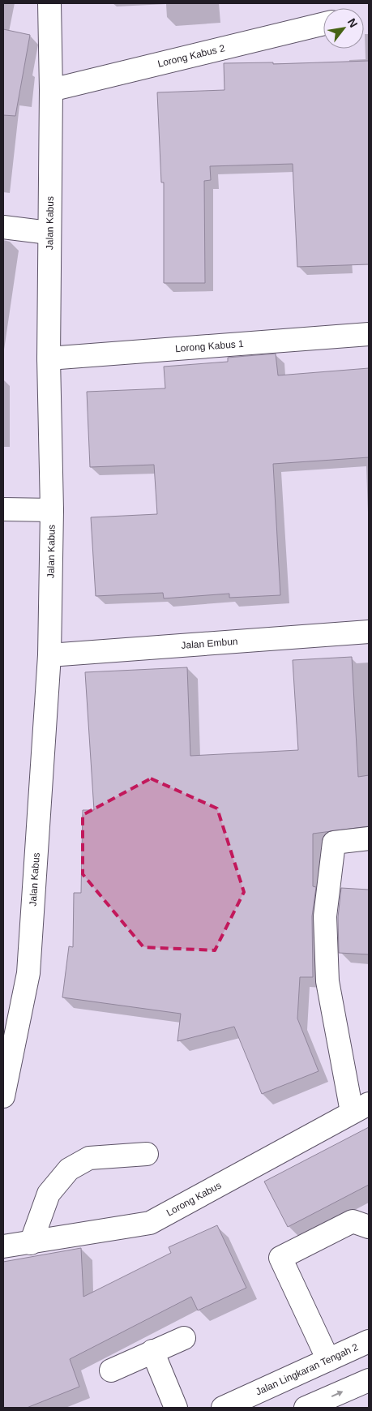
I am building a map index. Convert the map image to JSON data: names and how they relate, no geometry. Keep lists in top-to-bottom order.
{
  "streets": {
    "main road": [
      "Lorong Kabus 2",
      "Jalan Kabus",
      "Lorong Kabus 1",
      "Jalan Embun",
      "Lorong Kabus",
      "Jalan Lingkaran Tengah 2"
    ]
  },
  "crossings": [
    ["Lorong Kabus 2", "Jalan Kabus"],
    ["Jalan Kabus", "Lorong Kabus 1"],
    ["Jalan Kabus", "Jalan Embun"]
  ],
  "north": "top right"
}
